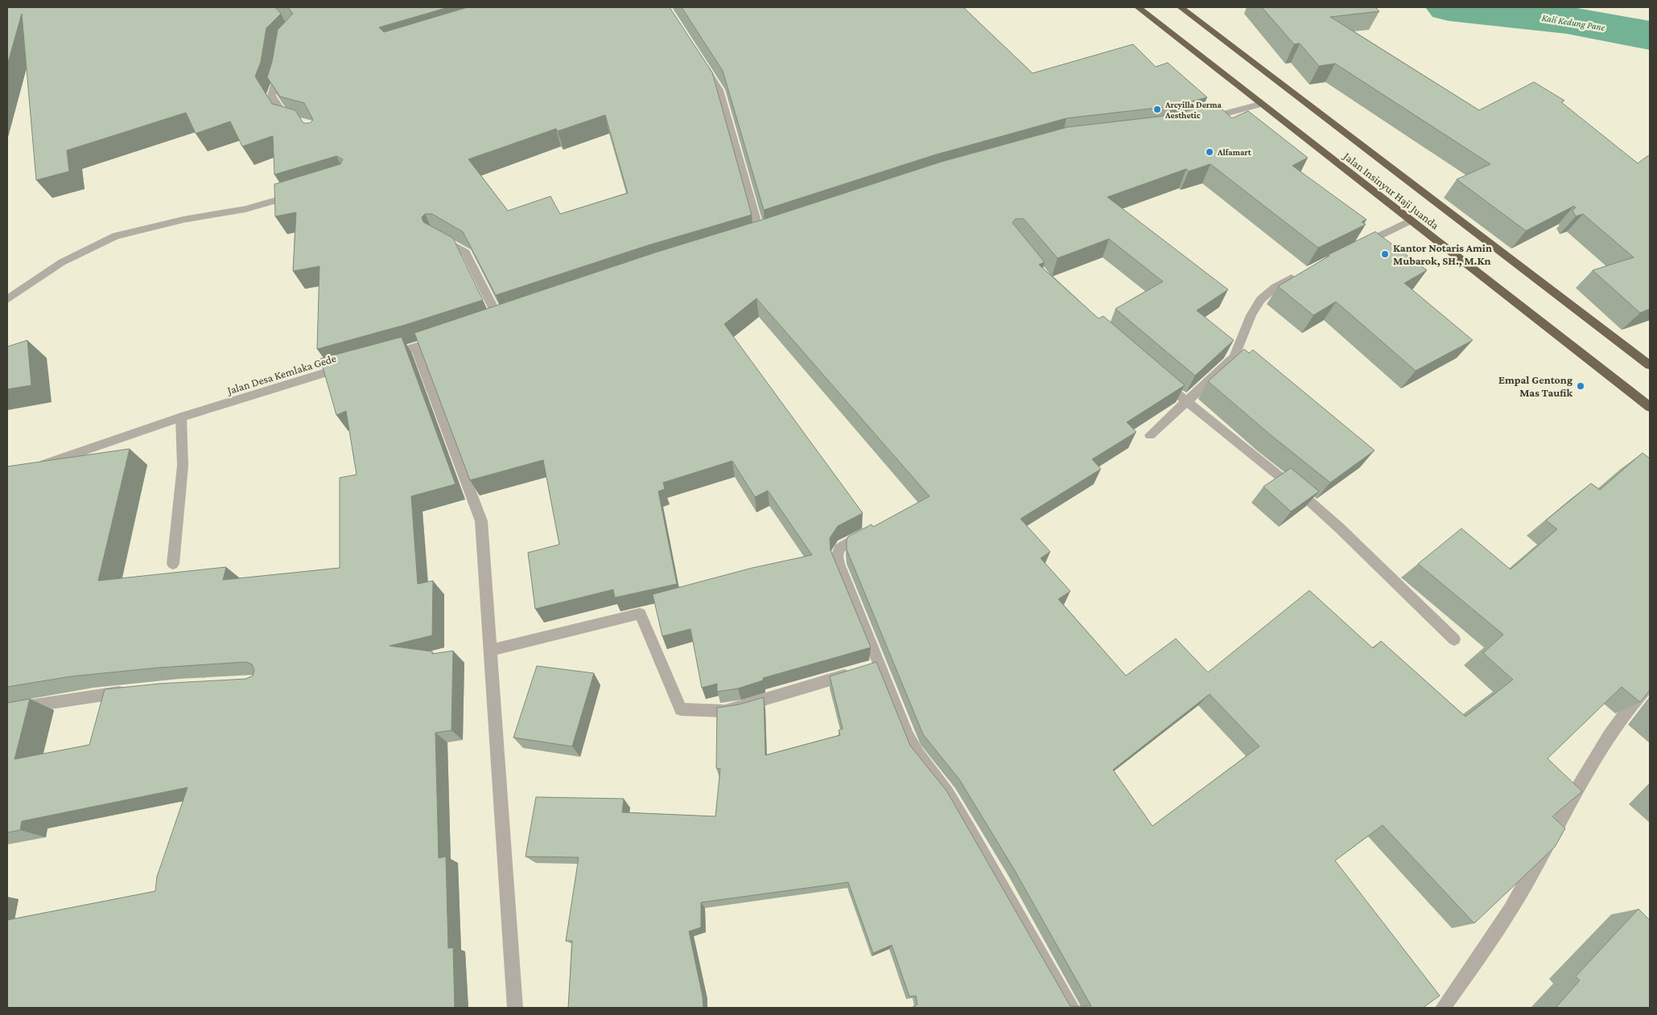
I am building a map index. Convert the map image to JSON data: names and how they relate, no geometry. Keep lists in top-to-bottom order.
{
  "streets": {
    "highway": ["Jalan Insinyur Haji Juanda"],
    "street": ["Jalan Desa Kemlaka Gede"]
  },
  "water": ["Kali Kedung Pane"],
  "places": [
    "Arcyilla Derma Aesthetic",
    "Alfamart",
    "Kantor Notaris Amin Mubarok, SH., M.Kn",
    "Empal Gentong Mas Taufik"
  ]
}
